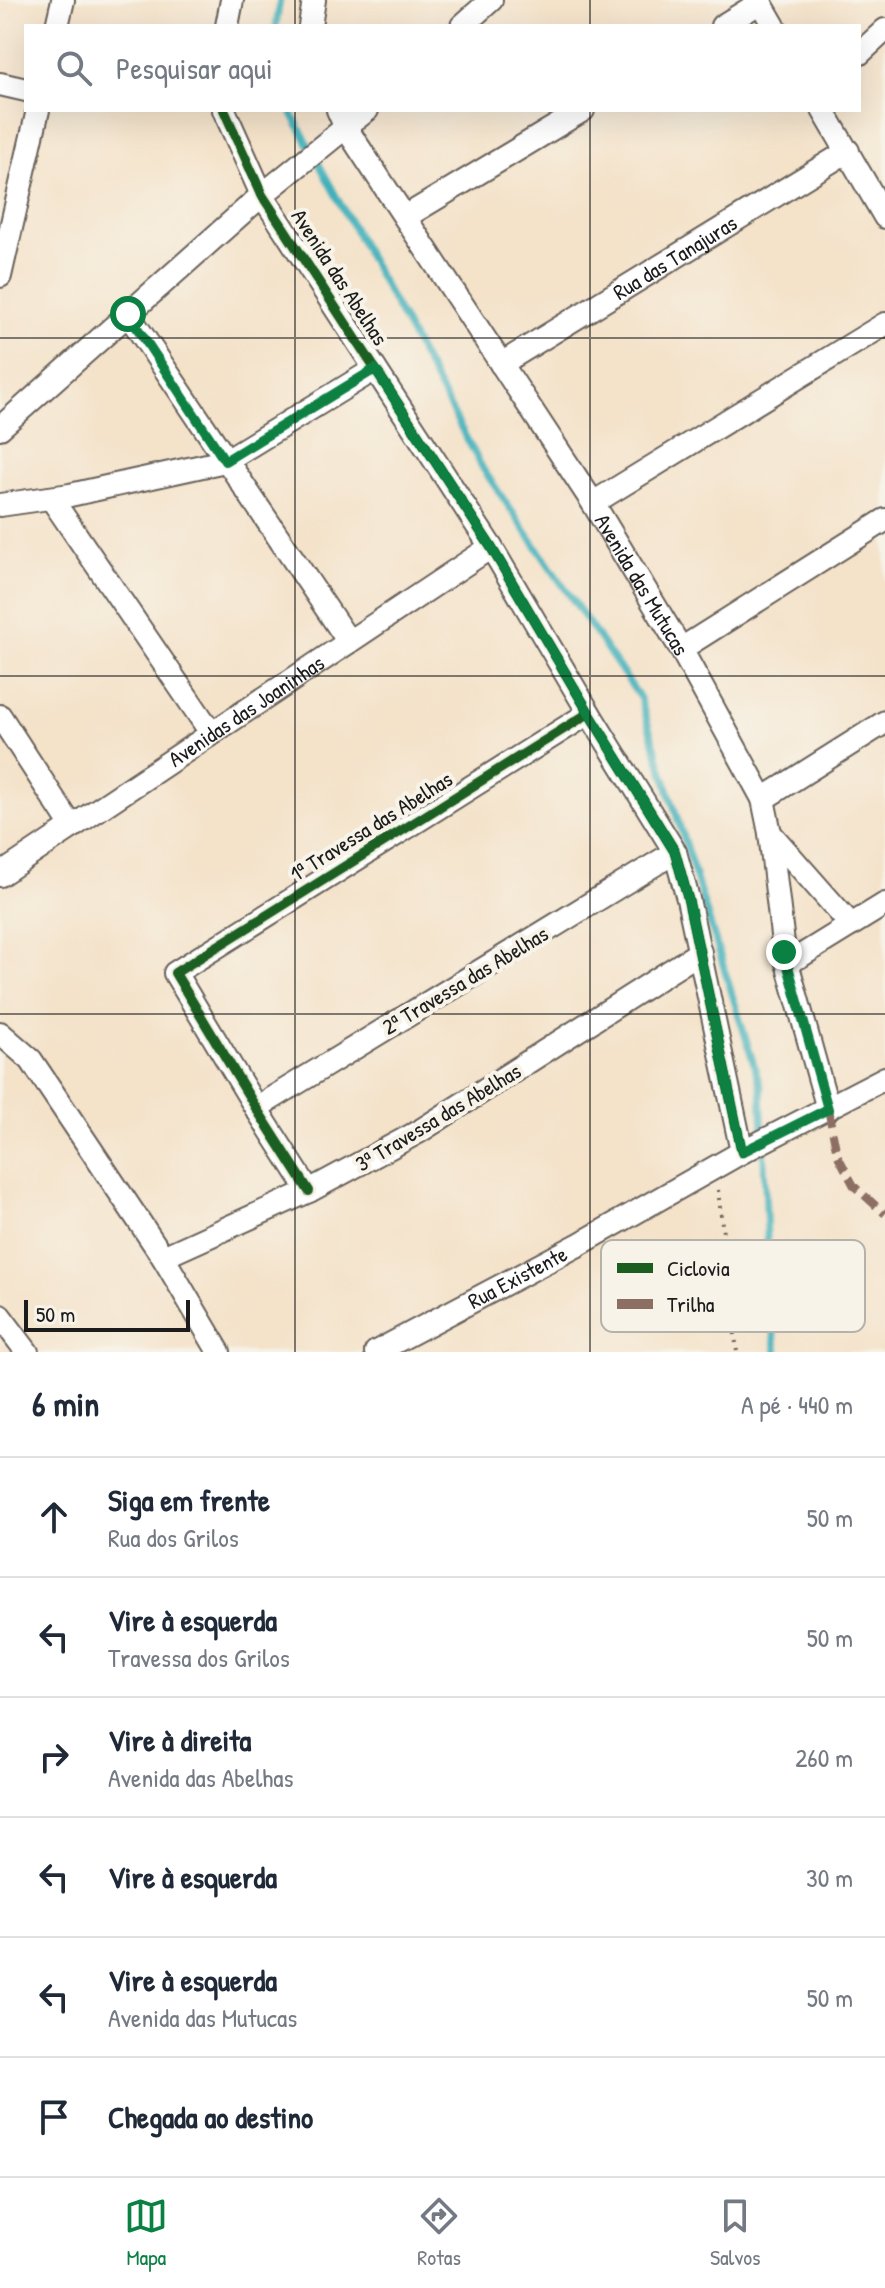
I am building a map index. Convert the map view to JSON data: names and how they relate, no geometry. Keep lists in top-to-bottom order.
{
  "streets": {
    "street": [
      "Rua das Tanajuras",
      "Avenida das Abelhas",
      "Avenida das Mutucas",
      "Avenidas das Joaninhas",
      "1ª Travessa das Abelhas",
      "2ª Travessa das Abelhas",
      "3ª Travessa das Abelhas",
      "Rua Existente"
    ]
  },
  "crossings": [
    ["Rua das Tanajuras", "Avenida das Mutucas"],
    ["Avenida das Abelhas", "Avenidas das Joaninhas"],
    ["Avenida das Abelhas", "1ª Travessa das Abelhas"],
    ["Avenida das Abelhas", "2ª Travessa das Abelhas"],
    ["Avenida das Abelhas", "3ª Travessa das Abelhas"],
    ["Avenida das Abelhas", "Rua Existente"],
    ["Avenida das Mutucas", "Rua Existente"],
    ["1ª Travessa das Abelhas", "2ª Travessa das Abelhas"]
  ],
  "legend": ["Ciclovia", "Trilha"],
  "scale_bar": "50 m",
  "page": {
    "search": "Pesquisar aqui",
    "scale": "50 m",
    "heading": ["6 min", "A pé · 440 m"],
    "list": [
      ["Siga em frente", "Rua dos Grilos", "50 m"],
      ["Vire à esquerda", "Travessa dos Grilos", "50 m"],
      ["Vire à direita", "Avenida das Abelhas", "260 m"],
      ["Vire à esquerda", "30 m"],
      ["Vire à esquerda", "Avenida das Mutucas", "50 m"],
      "Chegada ao destino"
    ],
    "nav": ["Mapa", "Rotas", "Salvos"]
  }
}
